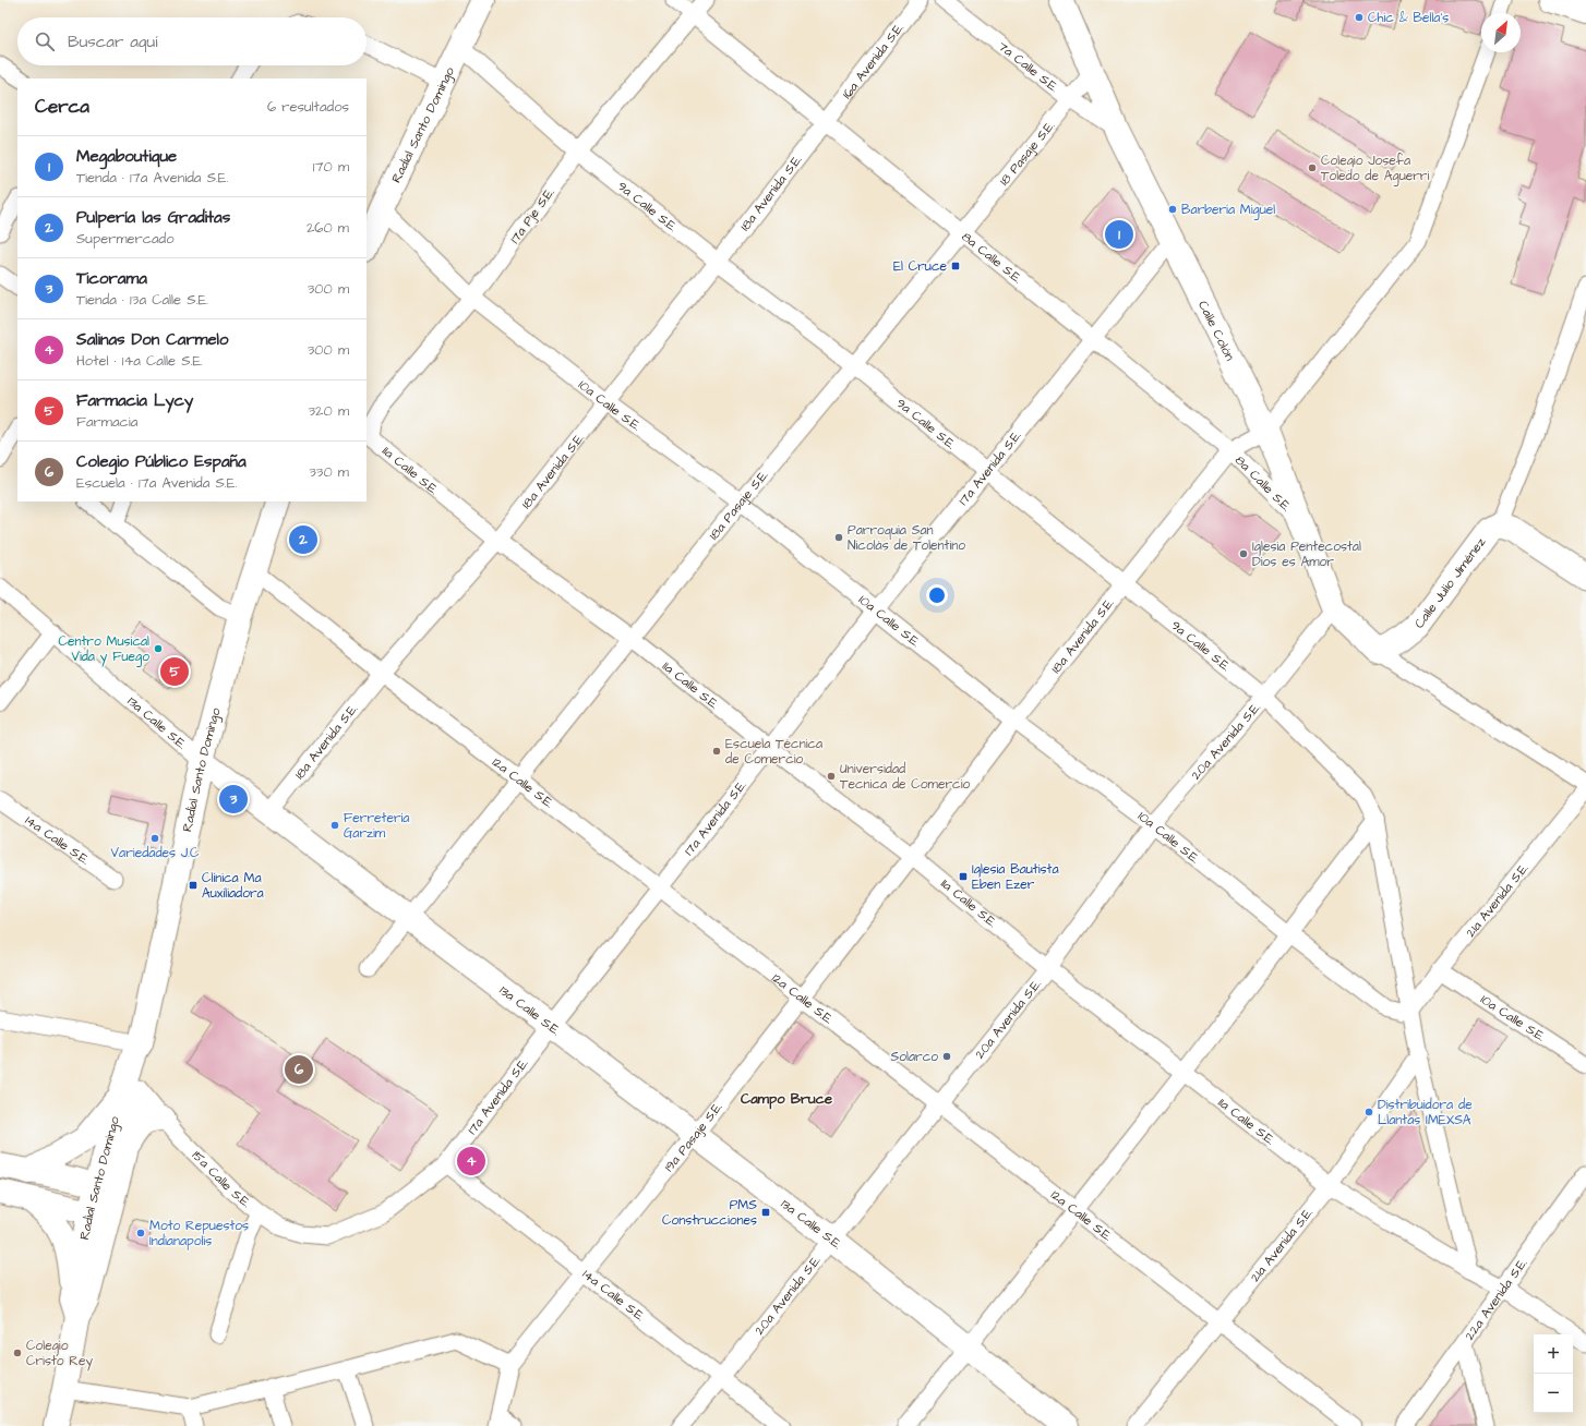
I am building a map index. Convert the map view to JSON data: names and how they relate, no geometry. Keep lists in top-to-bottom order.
{
  "streets": {
    "main road": [
      "Radial Santo Domingo",
      "Calle Colón",
      "Calle Julio Jiménez",
      "13a Calle S.E."
    ],
    "street": [
      "16a Avenida S.E.",
      "7a Calle S.E.",
      "18 Pasaje S.E.",
      "18a Avenida S.E.",
      "9a Calle S.E.",
      "17a Pje S.E.",
      "8a Calle S.E.",
      "10a Calle S.E.",
      "17a Avenida S.E.",
      "11a Calle S.E.",
      "18a Pasaje S.E.",
      "20a Avenida S.E.",
      "12a Calle S.E.",
      "14a Calle S.E.",
      "21a Avenida S.E.",
      "19a Pasaje S.E.",
      "15a Calle S.E.",
      "22a Avenida S.E."
    ]
  },
  "crossings": [
    ["16a Avenida S.E.", "18a Avenida S.E."],
    ["16a Avenida S.E.", "8a Calle S.E."],
    ["7a Calle S.E.", "18 Pasaje S.E."],
    ["7a Calle S.E.", "Calle Colón"],
    ["Radial Santo Domingo", "9a Calle S.E."],
    ["Radial Santo Domingo", "10a Calle S.E."],
    ["Radial Santo Domingo", "13a Calle S.E."],
    ["Radial Santo Domingo", "12a Calle S.E."],
    ["Radial Santo Domingo", "15a Calle S.E."],
    ["18 Pasaje S.E.", "8a Calle S.E."],
    ["18 Pasaje S.E.", "Calle Colón"],
    ["18 Pasaje S.E.", "18a Pasaje S.E."],
    ["18a Avenida S.E.", "9a Calle S.E."],
    ["18a Avenida S.E.", "8a Calle S.E."],
    ["18a Avenida S.E.", "Calle Colón"],
    ["18a Avenida S.E.", "10a Calle S.E."],
    ["18a Avenida S.E.", "11a Calle S.E."],
    ["18a Avenida S.E.", "13a Calle S.E."],
    ["18a Avenida S.E.", "12a Calle S.E."],
    ["18a Avenida S.E.", "19a Pasaje S.E."],
    ["9a Calle S.E.", "17a Pje S.E."],
    ["9a Calle S.E.", "10a Calle S.E."],
    ["9a Calle S.E.", "17a Avenida S.E."],
    ["9a Calle S.E.", "11a Calle S.E."],
    ["9a Calle S.E.", "18a Pasaje S.E."],
    ["9a Calle S.E.", "20a Avenida S.E."],
    ["9a Calle S.E.", "21a Avenida S.E."],
    ["17a Pje S.E.", "8a Calle S.E."],
    ["17a Pje S.E.", "10a Calle S.E."],
    ["17a Pje S.E.", "11a Calle S.E."],
    ["8a Calle S.E.", "Calle Colón"],
    ["8a Calle S.E.", "17a Avenida S.E."],
    ["8a Calle S.E.", "18a Pasaje S.E."],
    ["Calle Colón", "17a Avenida S.E."],
    ["Calle Colón", "Calle Julio Jiménez"],
    ["Calle Colón", "20a Avenida S.E."],
    ["10a Calle S.E.", "17a Avenida S.E."],
    ["10a Calle S.E.", "18a Pasaje S.E."],
    ["10a Calle S.E.", "20a Avenida S.E."],
    ["10a Calle S.E.", "21a Avenida S.E."],
    ["17a Avenida S.E.", "11a Calle S.E."],
    ["17a Avenida S.E.", "13a Calle S.E."],
    ["17a Avenida S.E.", "12a Calle S.E."],
    ["17a Avenida S.E.", "14a Calle S.E."],
    ["17a Avenida S.E.", "15a Calle S.E."],
    ["11a Calle S.E.", "18a Pasaje S.E."],
    ["11a Calle S.E.", "20a Avenida S.E."],
    ["11a Calle S.E.", "21a Avenida S.E."],
    ["11a Calle S.E.", "19a Pasaje S.E."],
    ["11a Calle S.E.", "22a Avenida S.E."],
    ["18a Pasaje S.E.", "12a Calle S.E."],
    ["13a Calle S.E.", "20a Avenida S.E."],
    ["13a Calle S.E.", "19a Pasaje S.E."],
    ["20a Avenida S.E.", "12a Calle S.E."],
    ["20a Avenida S.E.", "14a Calle S.E."],
    ["12a Calle S.E.", "21a Avenida S.E."],
    ["12a Calle S.E.", "19a Pasaje S.E."],
    ["14a Calle S.E.", "19a Pasaje S.E."]
  ],
  "districts": ["Campo Bruce"],
  "places": {
    "other": [
      "Chic & Bella's",
      "Colegio Josefa Toledo de Aguerri",
      "Barbería Miguel",
      "Parroquia San Nicolás de Tolentino",
      "Iglesia Pentecostal Dios es Amor",
      "Centro Musical Vida y Fuego",
      "Escuela Técnica de Comercio",
      "Universidad Tecnica de Comercio",
      "Ferretería Garzim",
      "Variedades J.C",
      "Solarco",
      "Distribuidora de Llantas IMEXSA",
      "Moto Repuestos Indianapolis",
      "Colegio Cristo Rey"
    ],
    "transit": [
      "El Cruce",
      "Iglesia Bautista Eben Ezer",
      "Clínica Ma Auxiliadora",
      "PMS Construcciones"
    ]
  },
  "north": "top right",
  "page": {
    "search": "Buscar aquí",
    "heading": ["Cerca", "6 resultados"],
    "list": [
      {
        "mark": "1",
        "name": "Megaboutique",
        "note": "Tienda · 17a Avenida S.E.",
        "value": "170 m"
      },
      {
        "mark": "2",
        "name": "Pulpería las Graditas",
        "note": "Supermercado",
        "value": "260 m"
      },
      {
        "mark": "3",
        "name": "Ticorama",
        "note": "Tienda · 13a Calle S.E.",
        "value": "300 m"
      },
      {
        "mark": "4",
        "name": "Salinas Don Carmelo",
        "note": "Hotel · 14a Calle S.E.",
        "value": "300 m"
      },
      {
        "mark": "5",
        "name": "Farmacia Lycy",
        "note": "Farmacia",
        "value": "320 m"
      },
      {
        "mark": "6",
        "name": "Colegio Público España",
        "note": "Escuela · 17a Avenida S.E.",
        "value": "330 m"
      }
    ],
    "pins": [
      "1",
      "2",
      "5",
      "3",
      "6",
      "4"
    ],
    "map_buttons": ["+", "−"]
  }
}
